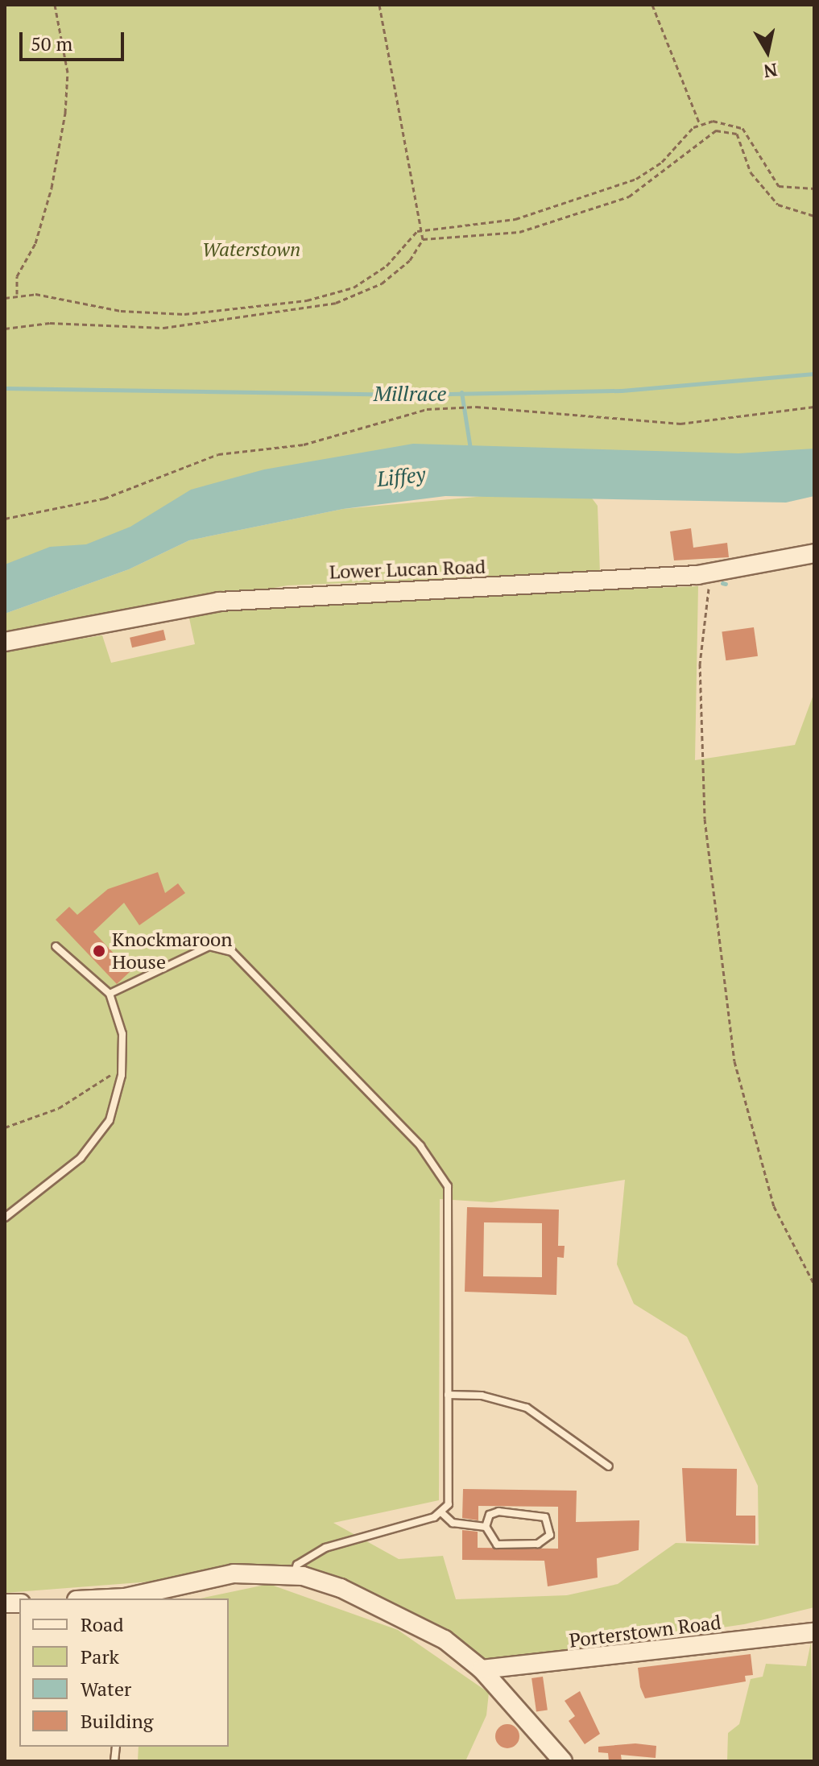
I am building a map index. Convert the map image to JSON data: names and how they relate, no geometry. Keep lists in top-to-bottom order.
{
  "streets": {
    "street": ["Lower Lucan Road", "Porterstown Road"]
  },
  "water": ["Millrace", "Liffey"],
  "parks": ["Waterstown"],
  "places": ["Knockmaroon House"],
  "legend": [
    "Road",
    "Park",
    "Water",
    "Building"
  ],
  "scale_bar": "50 m",
  "north": "bottom"
}
